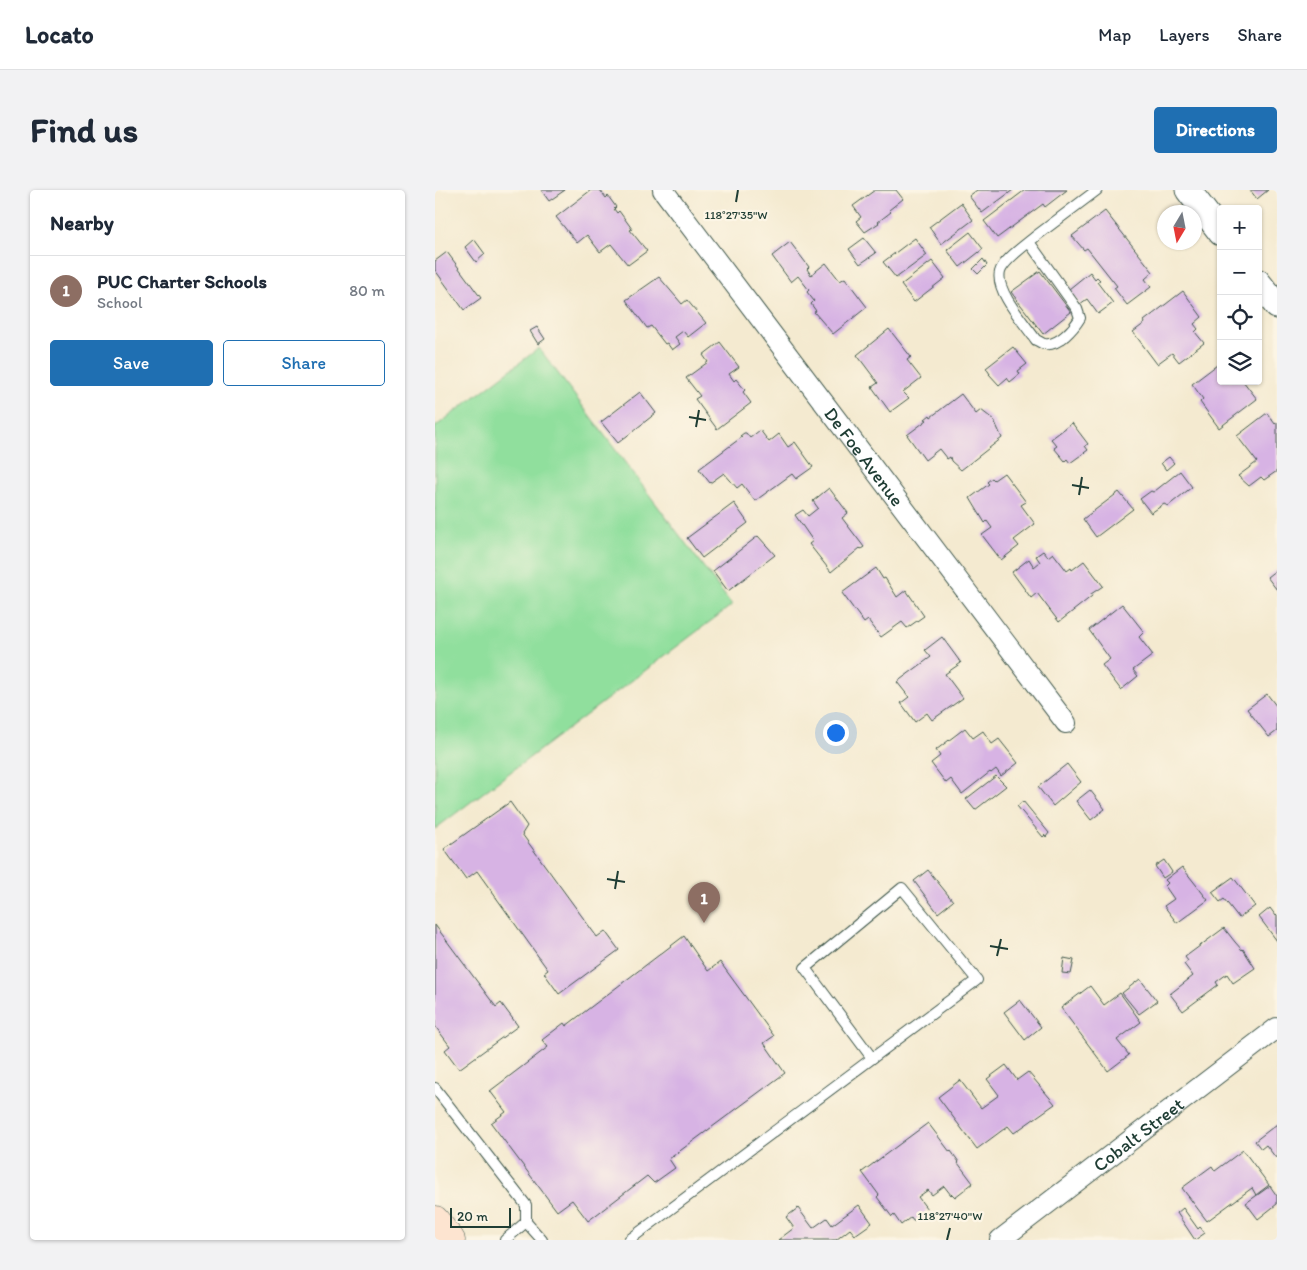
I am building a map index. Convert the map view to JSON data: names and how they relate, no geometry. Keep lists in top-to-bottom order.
{
  "streets": {
    "street": ["De Foe Avenue", "Cobalt Street"]
  },
  "scale_bar": "20 m",
  "north": "bottom",
  "page": {
    "header": "Locato",
    "nav": ["Map", "Layers", "Share"],
    "buttons": [
      "Directions",
      ["Save", "Share"]
    ],
    "title": "Find us",
    "heading": "Nearby",
    "map_buttons": ["+", "−"],
    "list": [
      {
        "mark": "1",
        "name": "PUC Charter Schools",
        "note": "School",
        "value": "80 m"
      }
    ],
    "pins": "1",
    "scale": "20 m"
  },
  "coordinates": ["118°27'35\"W", "118°27'40\"W"]
}
